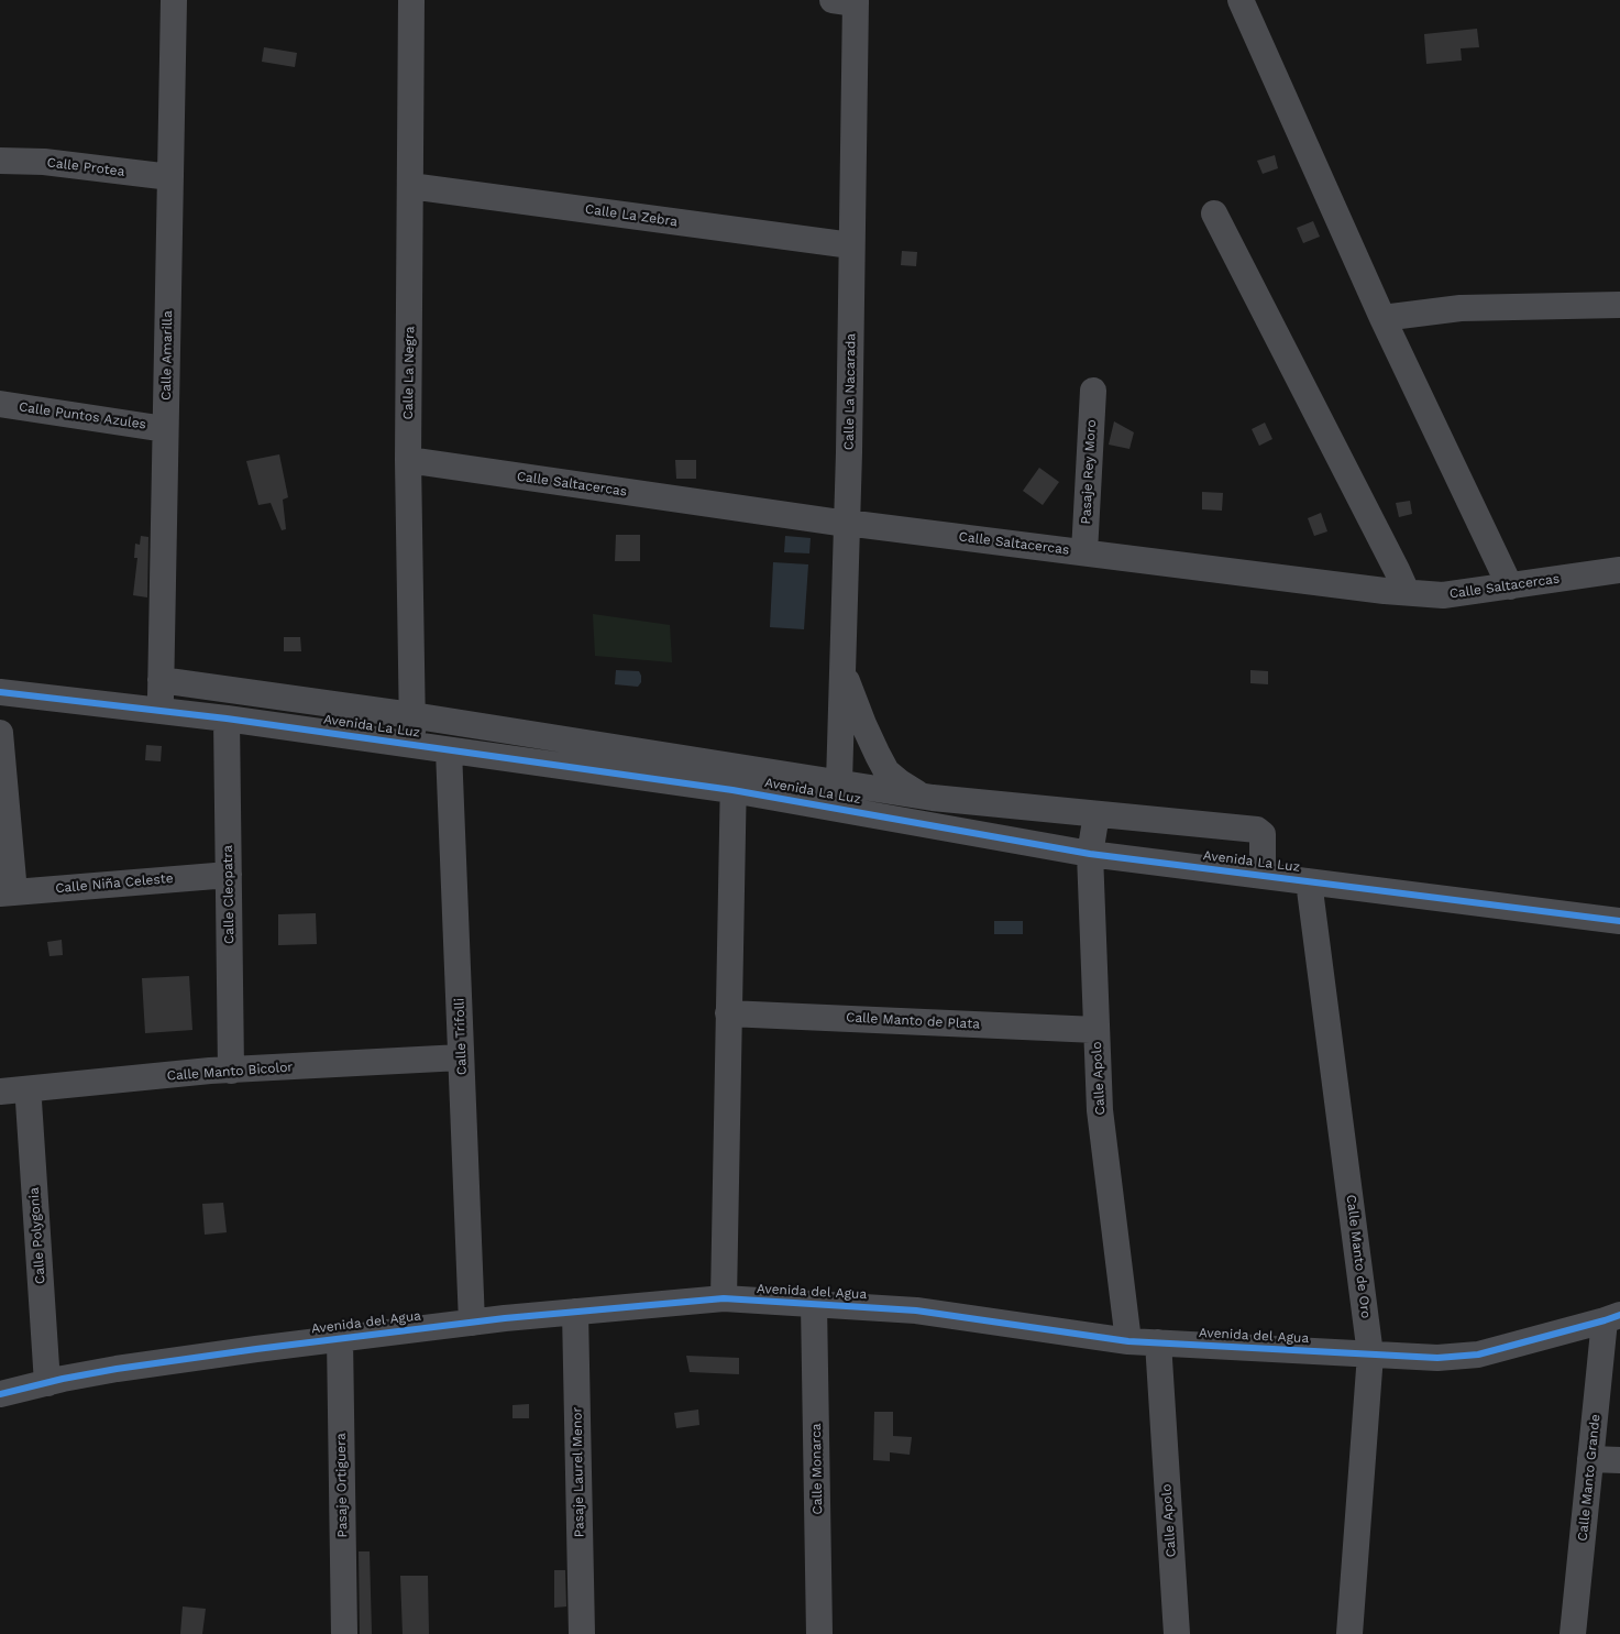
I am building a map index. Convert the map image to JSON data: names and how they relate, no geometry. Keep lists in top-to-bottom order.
{
  "streets": {
    "street": [
      "Calle Protea",
      "Calle La Zebra",
      "Calle Amarilla",
      "Calle La Negra",
      "Calle La Nacarada",
      "Calle Puntos Azules",
      "Pasaje Rey Moro",
      "Calle Saltacercas",
      "Avenida La Luz",
      "Calle Niña Celeste",
      "Calle Cleopatra",
      "Calle Manto de Plata",
      "Calle Trifolli",
      "Calle Manto Bicolor",
      "Calle Apolo",
      "Calle Polygonia",
      "Calle Manto de Oro",
      "Avenida del Agua",
      "Calle Monarca",
      "Pasaje Laurel Menor",
      "Calle Manto Grande",
      "Pasaje Ortiguera"
    ]
  },
  "crossings": [
    ["Calle Protea", "Calle Amarilla"],
    ["Calle La Zebra", "Calle La Negra"],
    ["Calle La Zebra", "Calle La Nacarada"],
    ["Calle Amarilla", "Calle Puntos Azules"],
    ["Calle Amarilla", "Avenida La Luz"],
    ["Calle La Negra", "Calle Saltacercas"],
    ["Calle La Negra", "Avenida La Luz"],
    ["Calle La Nacarada", "Calle Saltacercas"],
    ["Calle La Nacarada", "Avenida La Luz"],
    ["Pasaje Rey Moro", "Calle Saltacercas"],
    ["Avenida La Luz", "Calle Cleopatra"],
    ["Avenida La Luz", "Calle Trifolli"],
    ["Avenida La Luz", "Calle Apolo"],
    ["Avenida La Luz", "Calle Manto de Oro"],
    ["Calle Niña Celeste", "Calle Cleopatra"],
    ["Calle Cleopatra", "Calle Manto Bicolor"],
    ["Calle Manto de Plata", "Calle Apolo"],
    ["Calle Trifolli", "Calle Manto Bicolor"],
    ["Calle Trifolli", "Avenida del Agua"],
    ["Calle Manto Bicolor", "Calle Polygonia"],
    ["Calle Apolo", "Avenida del Agua"],
    ["Calle Polygonia", "Avenida del Agua"],
    ["Calle Manto de Oro", "Avenida del Agua"],
    ["Avenida del Agua", "Calle Monarca"],
    ["Avenida del Agua", "Pasaje Laurel Menor"],
    ["Avenida del Agua", "Calle Manto Grande"],
    ["Avenida del Agua", "Pasaje Ortiguera"]
  ]
}
